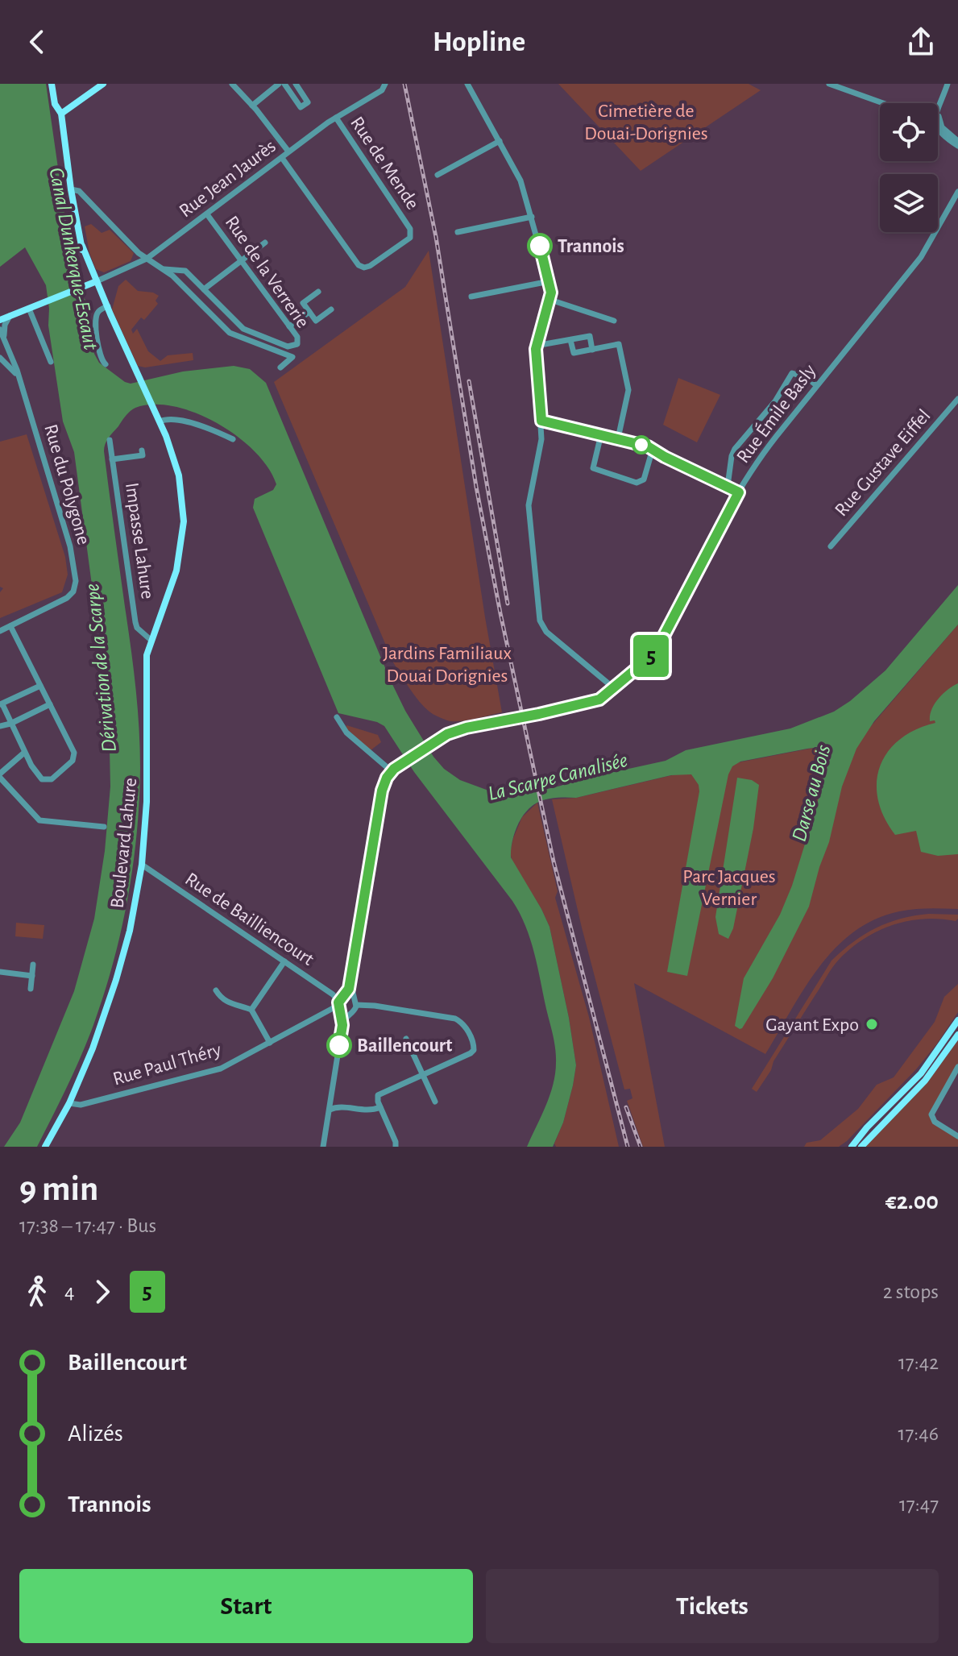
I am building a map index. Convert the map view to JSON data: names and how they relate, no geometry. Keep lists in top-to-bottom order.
{
  "streets": {
    "main road": ["Rue Jean Jaurès", "Boulevard Lahure"],
    "street": [
      "Rue de Mende",
      "Rue de la Verrerie",
      "Rue Émile Basly",
      "Rue Gustave Eiffel",
      "Rue du Polygone",
      "Impasse Lahure",
      "Rue de Bailliencourt",
      "Rue Paul Théry"
    ]
  },
  "crossings": [
    ["Rue de Mende", "Rue Jean Jaurès"],
    ["Rue Jean Jaurès", "Rue de la Verrerie"],
    ["Rue Jean Jaurès", "Boulevard Lahure"],
    ["Impasse Lahure", "Boulevard Lahure"],
    ["Boulevard Lahure", "Rue de Bailliencourt"],
    ["Boulevard Lahure", "Rue Paul Théry"],
    ["Rue de Bailliencourt", "Rue Paul Théry"]
  ],
  "water": [
    "Canal Dunkerque-Escaut",
    "Dérivation de la Scarpe",
    "La Scarpe Canalisée",
    "Darse au Bois"
  ],
  "parks": ["Cimetière de Douai-Dorignies", "Jardins Familiaux Douai Dorignies", "Parc Jacques Vernier"],
  "places": ["Trannois", "Gayant Expo", "Baillencourt"],
  "lines": ["bus line 5"],
  "page": {
    "header": "Hopline",
    "on_map": "5",
    "heading": ["9 min", "17:38 – 17:47 · Bus", "€2.00"],
    "legs": ["4", "5", "2 stops"],
    "list": [
      {
        "name": "Baillencourt",
        "value": "17:42"
      },
      {
        "name": "Alizés",
        "value": "17:46"
      },
      {
        "name": "Trannois",
        "value": "17:47"
      }
    ],
    "buttons": ["Start", "Tickets"]
  }
}
